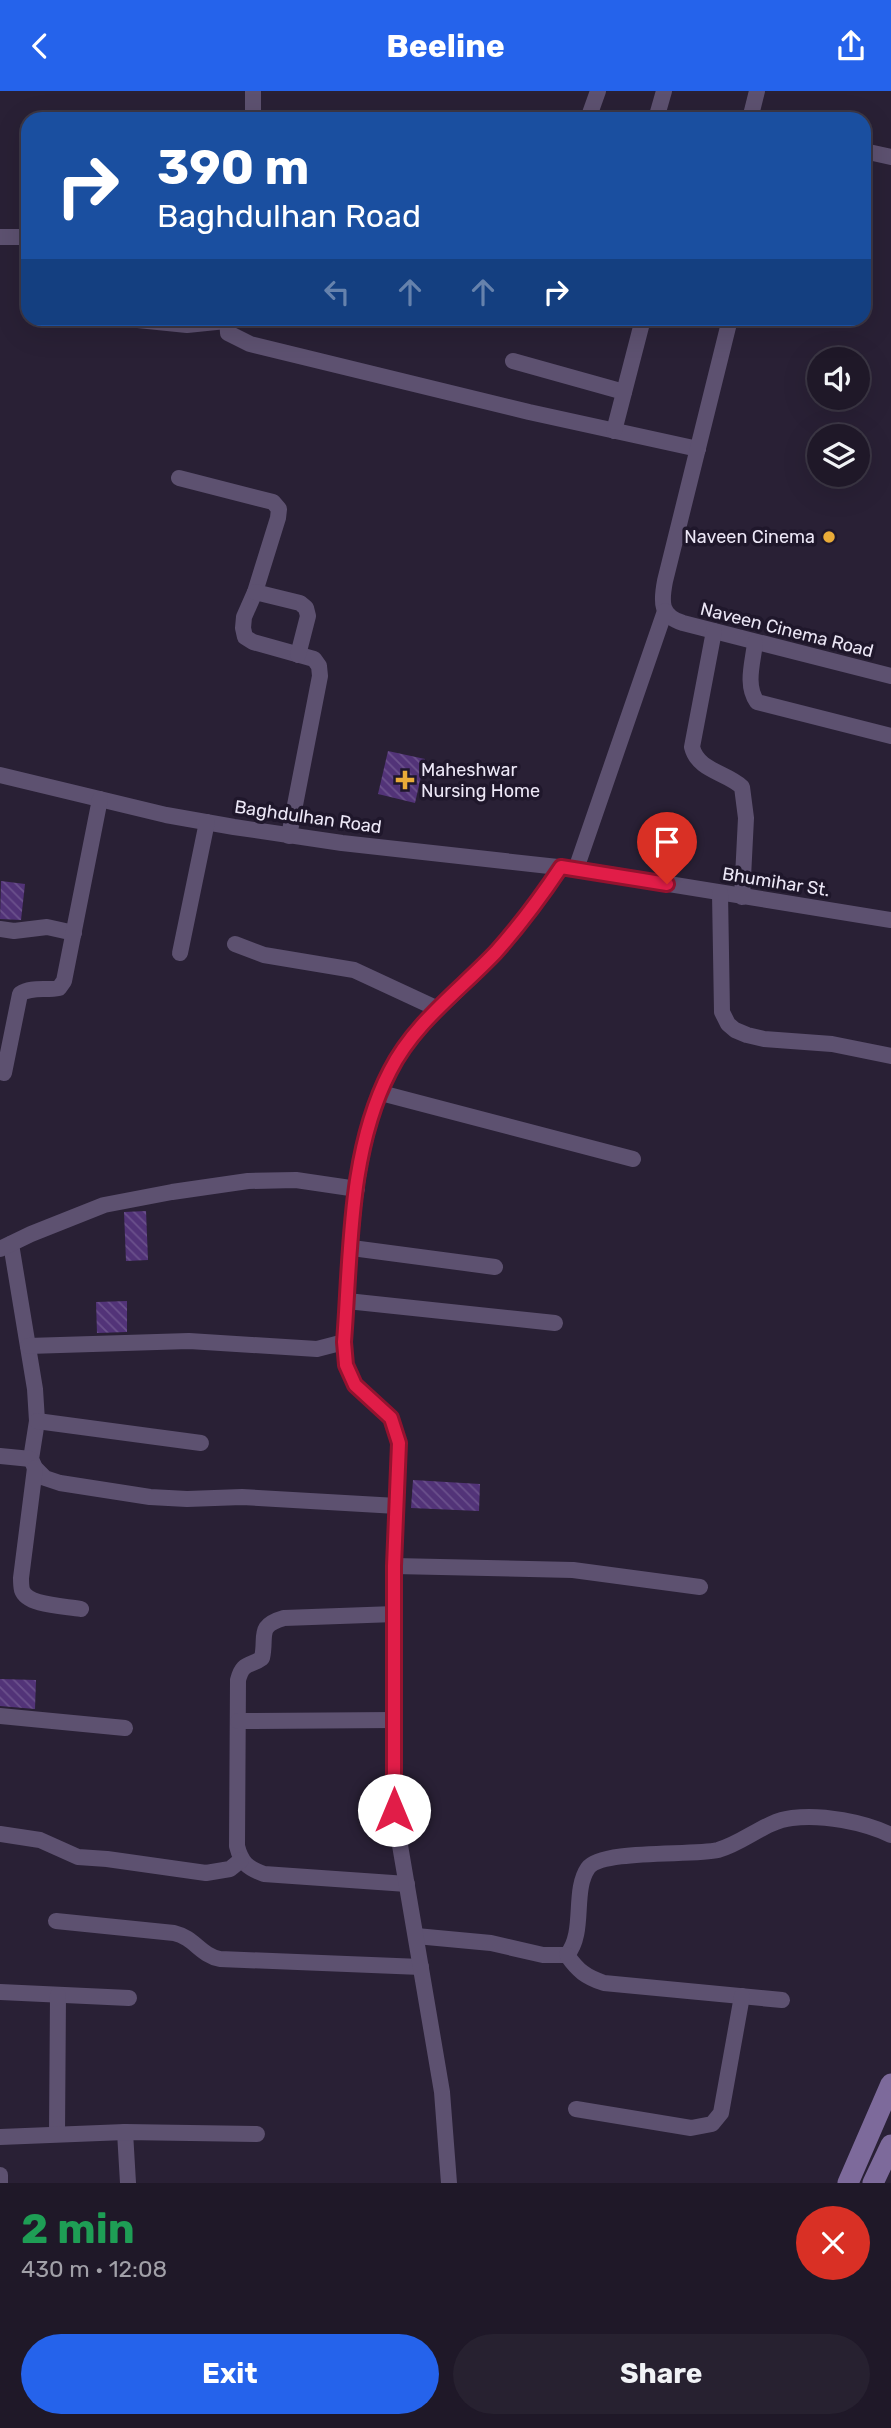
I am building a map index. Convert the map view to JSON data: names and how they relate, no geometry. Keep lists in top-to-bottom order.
{
  "streets": {
    "street": ["Naveen Cinema Road", "Baghdulhan Road", "Bhumihar St."]
  },
  "crossings": [
    ["Baghdulhan Road", "Bhumihar St."]
  ],
  "places": {
    "other": ["Naveen Cinema"],
    "health": ["Maheshwar Nursing Home"]
  },
  "page": {
    "header": "Beeline",
    "turn": ["390 m", "Baghdulhan Road"],
    "heading": ["2 min", "430 m · 12:08"],
    "buttons": ["Exit", "Share"]
  }
}
